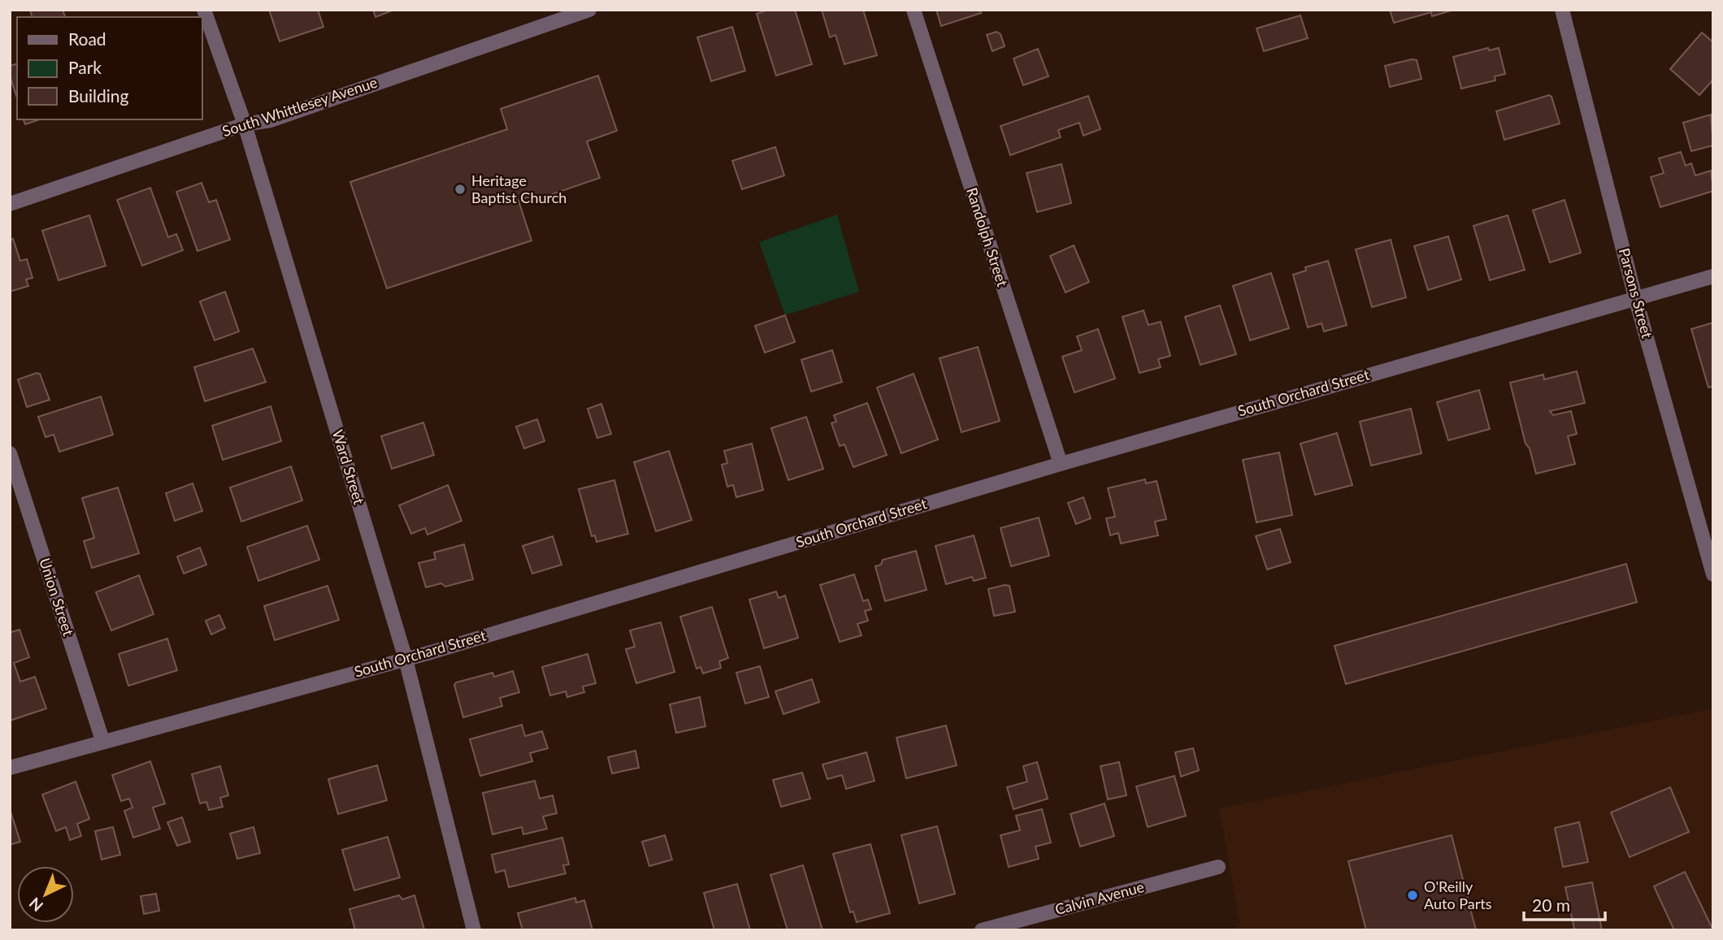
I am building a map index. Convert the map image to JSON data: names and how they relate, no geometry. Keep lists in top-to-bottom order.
{
  "streets": {
    "street": [
      "South Whittlesey Avenue",
      "Randolph Street",
      "Parsons Street",
      "South Orchard Street",
      "Ward Street",
      "Union Street",
      "Calvin Avenue"
    ]
  },
  "crossings": [
    ["South Whittlesey Avenue", "Ward Street"],
    ["Randolph Street", "South Orchard Street"],
    ["Parsons Street", "South Orchard Street"],
    ["South Orchard Street", "Ward Street"],
    ["South Orchard Street", "Union Street"]
  ],
  "places": ["Heritage Baptist Church", "O'Reilly Auto Parts"],
  "legend": ["Road", "Park", "Building"],
  "scale_bar": "20 m",
  "north": "bottom left"
}
